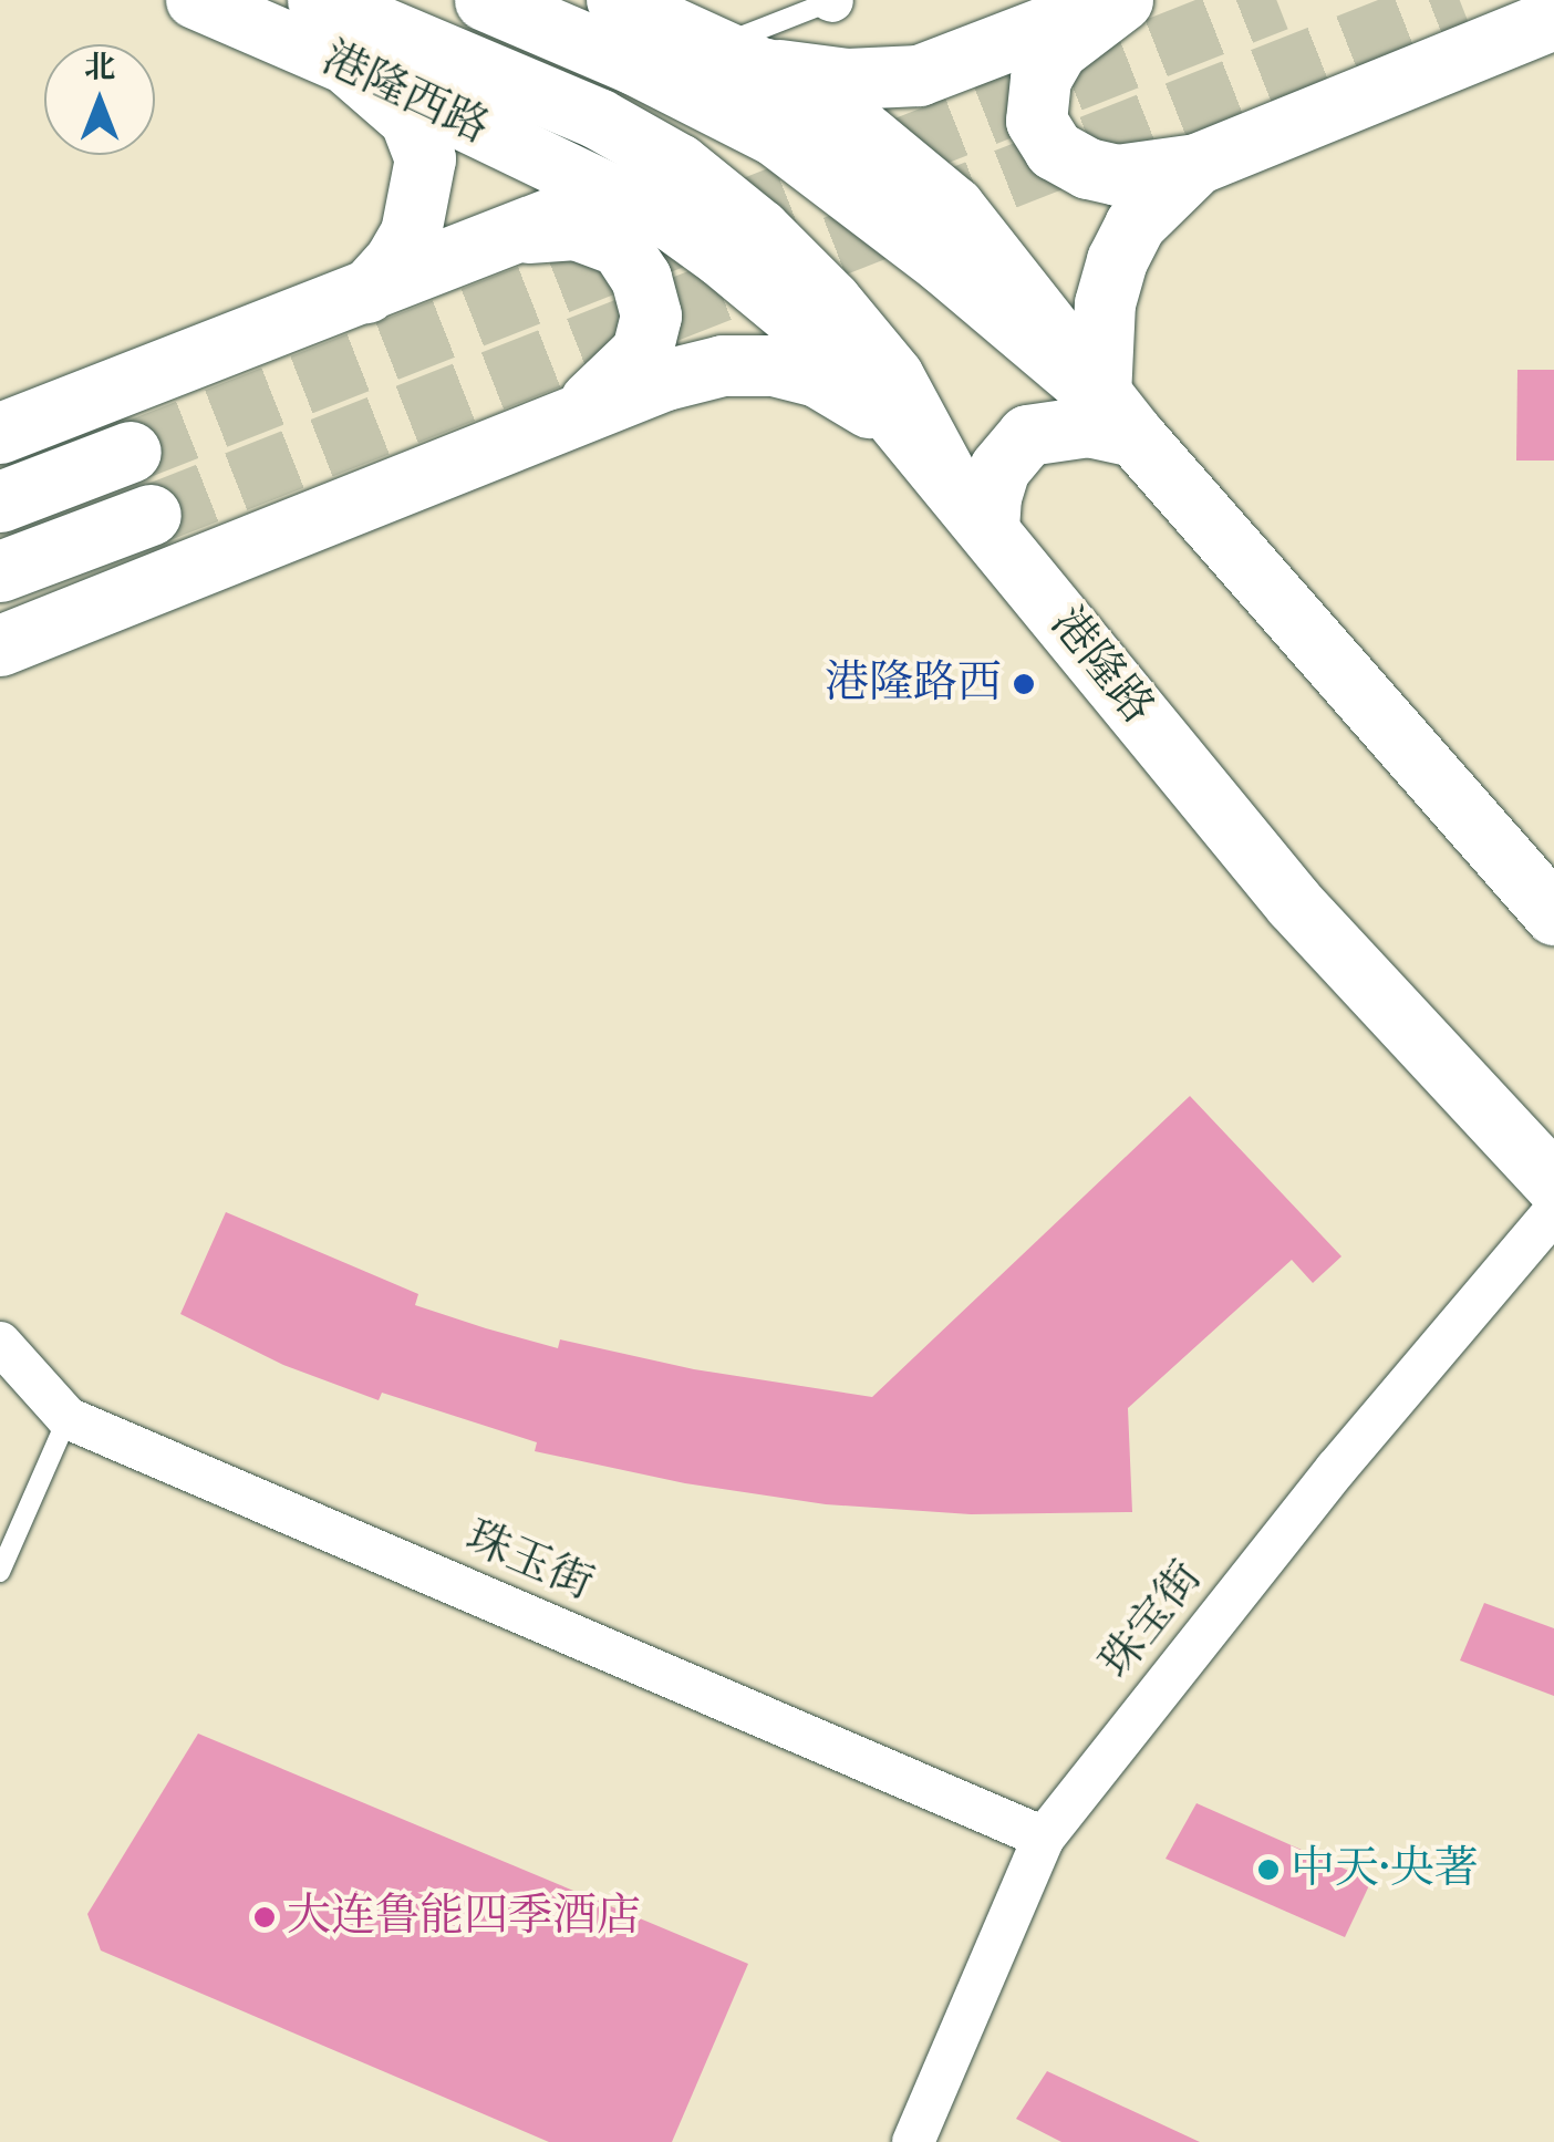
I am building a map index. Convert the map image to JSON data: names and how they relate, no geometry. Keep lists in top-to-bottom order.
{
  "streets": {
    "main road": ["港隆西路", "港隆路"],
    "street": ["珠玉街", "珠宝街"]
  },
  "crossings": [
    ["港隆西路", "港隆路"],
    ["珠玉街", "珠宝街"]
  ],
  "places": ["港隆路西", "中天·央著", "大连鲁能四季酒店"],
  "north": "top"
}
